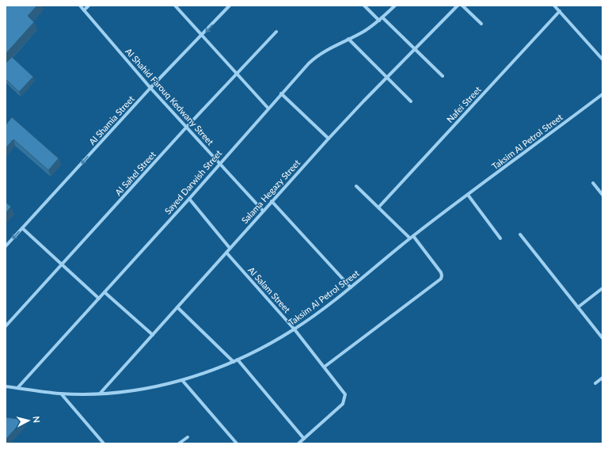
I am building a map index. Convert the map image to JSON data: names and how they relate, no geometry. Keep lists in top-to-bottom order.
{
  "streets": {
    "street": [
      "Al Shahid Farouq Kedwany Street",
      "Nafei Street",
      "Al Shamia Street",
      "Taksim Al Petrol Street",
      "Al Sahel Street",
      "Sayed Darwish Street",
      "Salama Hegazy Street",
      "Al Salam Street"
    ]
  },
  "crossings": [
    ["Al Shahid Farouq Kedwany Street", "Al Shamia Street"],
    ["Al Shahid Farouq Kedwany Street", "Al Sahel Street"],
    ["Al Shahid Farouq Kedwany Street", "Sayed Darwish Street"],
    ["Al Shahid Farouq Kedwany Street", "Salama Hegazy Street"],
    ["Taksim Al Petrol Street", "Sayed Darwish Street"],
    ["Taksim Al Petrol Street", "Salama Hegazy Street"],
    ["Taksim Al Petrol Street", "Al Salam Street"],
    ["Salama Hegazy Street", "Al Salam Street"]
  ],
  "one_way": ["Al Shamia Street"],
  "north": "right"
}
